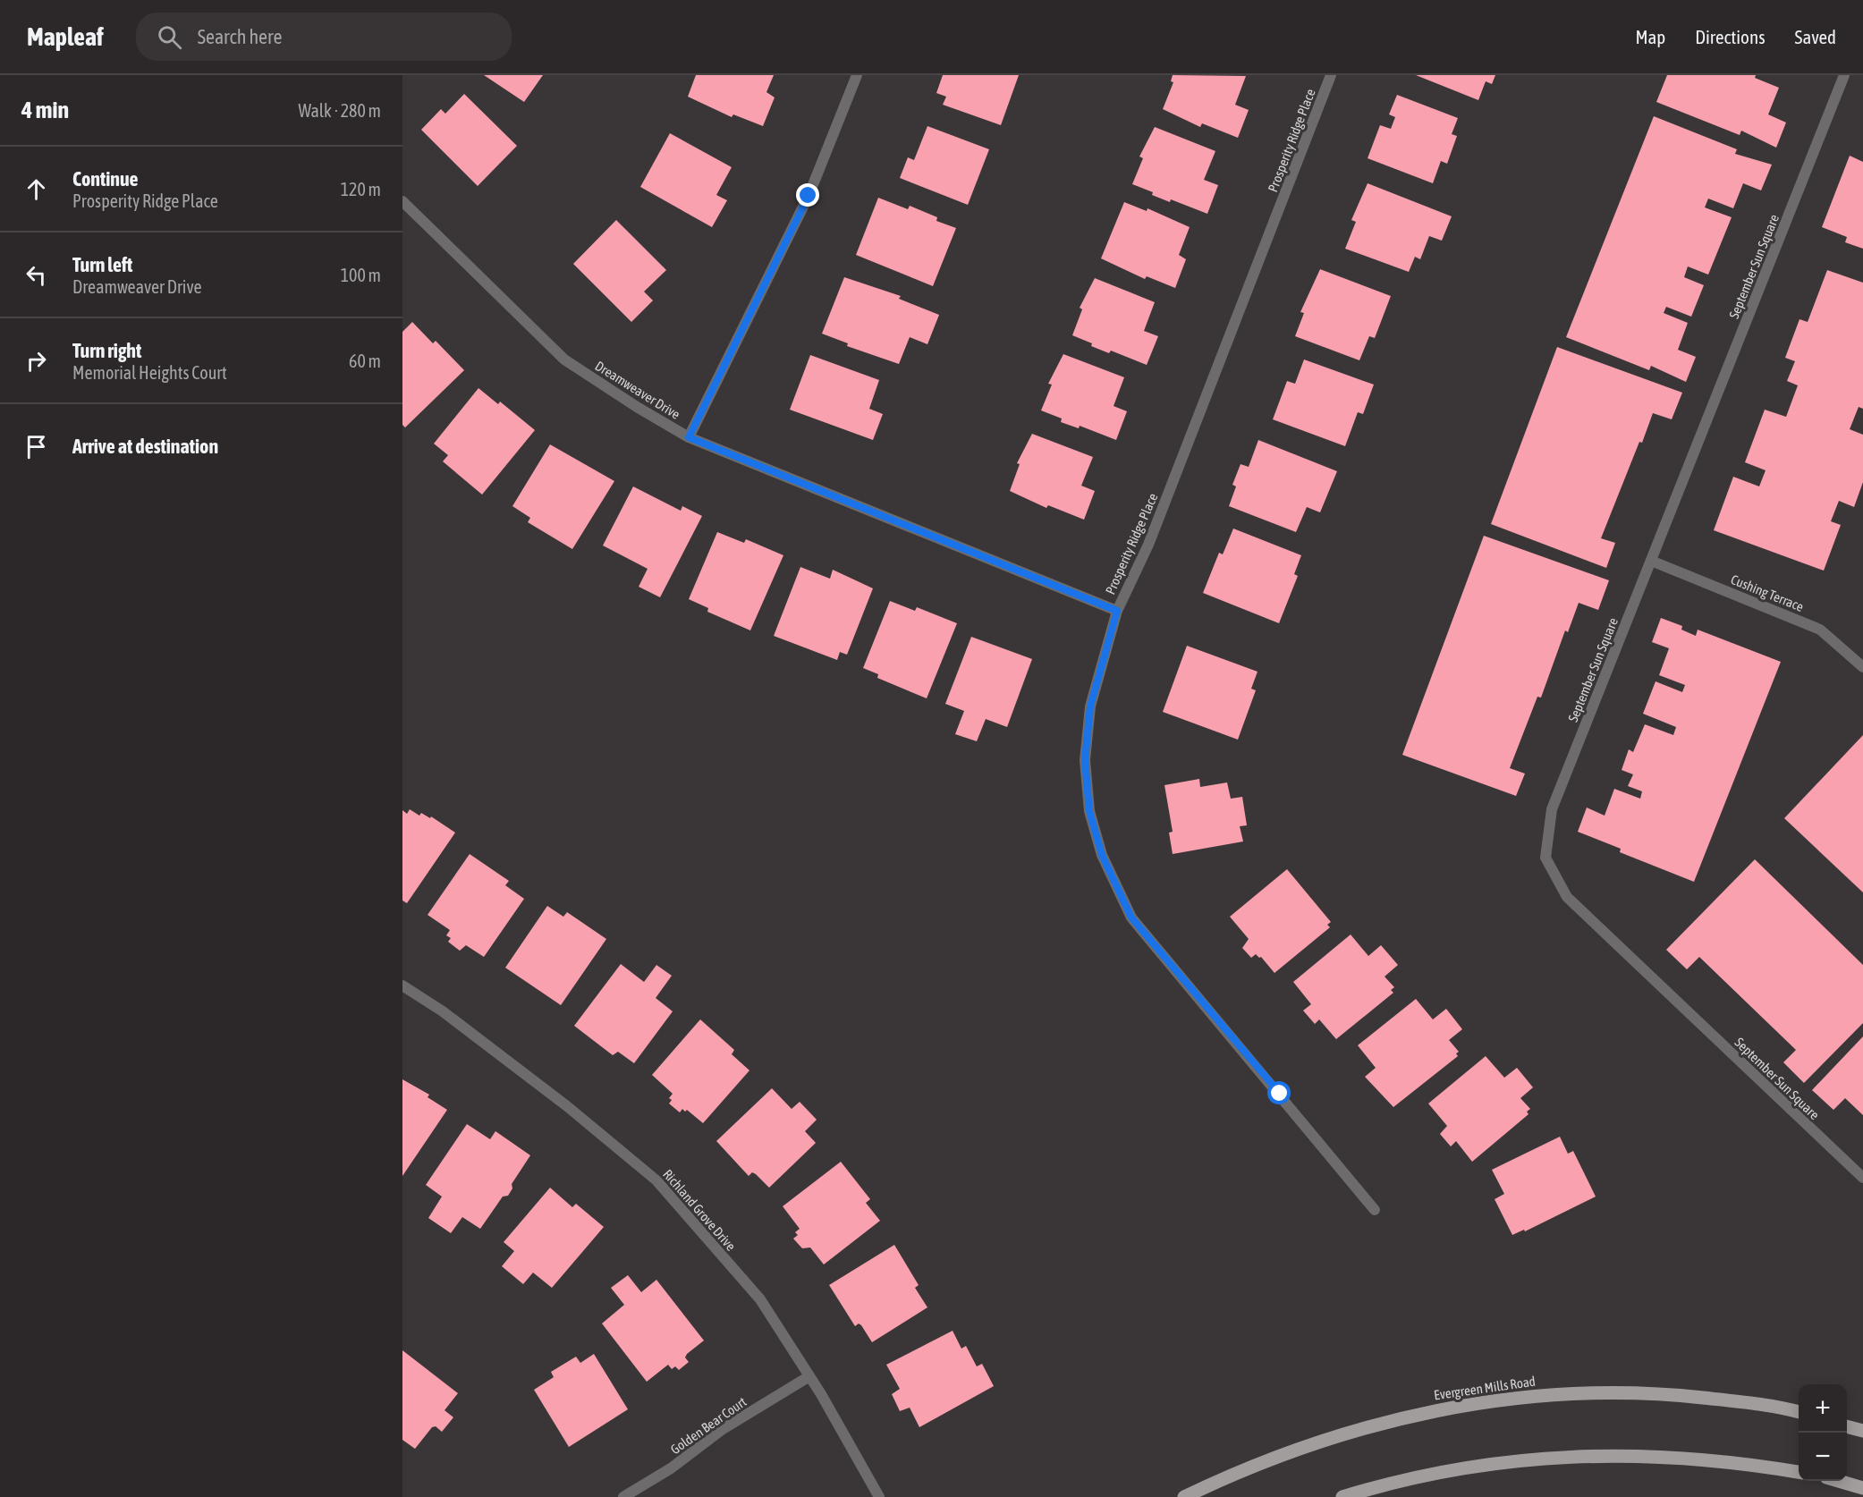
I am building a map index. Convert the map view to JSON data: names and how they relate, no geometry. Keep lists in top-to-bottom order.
{
  "streets": {
    "main road": ["Evergreen Mills Road"],
    "street": [
      "Prosperity Ridge Place",
      "September Sun Square",
      "Dreamweaver Drive",
      "Cushing Terrace",
      "Richland Grove Drive",
      "Golden Bear Court"
    ]
  },
  "crossings": [
    ["Prosperity Ridge Place", "Dreamweaver Drive"],
    ["September Sun Square", "Cushing Terrace"],
    ["Richland Grove Drive", "Golden Bear Court"]
  ],
  "page": {
    "header": "Mapleaf",
    "search": "Search here",
    "nav": ["Map", "Directions", "Saved"],
    "heading": ["4 min", "Walk · 280 m"],
    "list": [
      ["Continue", "Prosperity Ridge Place", "120 m"],
      ["Turn left", "Dreamweaver Drive", "100 m"],
      ["Turn right", "Memorial Heights Court", "60 m"],
      "Arrive at destination"
    ],
    "map_buttons": ["+", "−"]
  }
}
